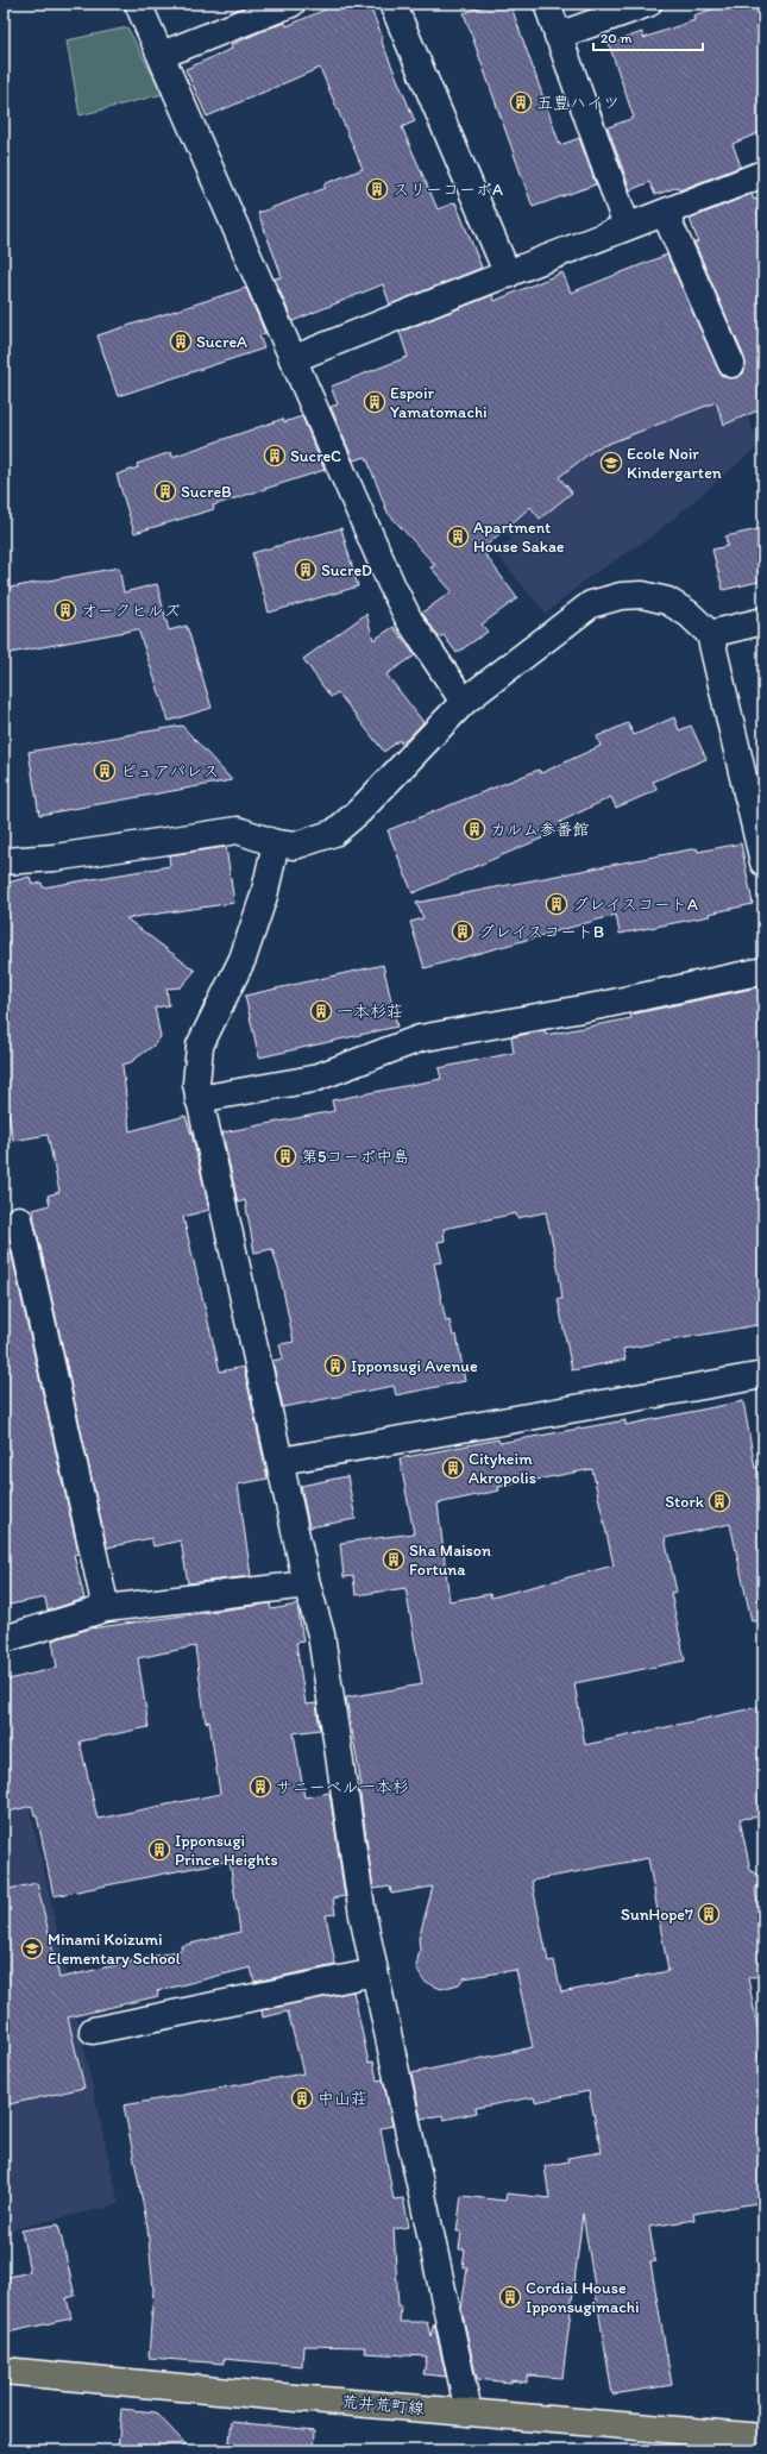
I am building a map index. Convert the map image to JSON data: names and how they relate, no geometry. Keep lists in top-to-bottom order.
{
  "streets": {
    "main road": ["荒井荒町線"]
  },
  "places": {
    "building": [
      "五豊ハイツ",
      "スリーコーポA",
      "SucreA",
      "Espoir Yamatomachi",
      "SucreC",
      "SucreB",
      "Apartment House Sakae",
      "SucreD",
      "オークヒルズ",
      "ピュアパレス",
      "カルム参番館",
      "グレイスコートA",
      "グレイスコートB",
      "一本杉荘",
      "第5コーポ中島",
      "Ipponsugi Avenue",
      "Cityheim Akropolis",
      "Stork",
      "Sha Maison Fortuna",
      "サニーベル一本杉",
      "Ipponsugi Prince Heights",
      "SunHope7",
      "中山荘",
      "Cordial House Ipponsugimachi"
    ],
    "school or university": ["Ecole Noir Kindergarten", "Minami Koizumi Elementary School"]
  },
  "scale_bar": "20 m"
}
